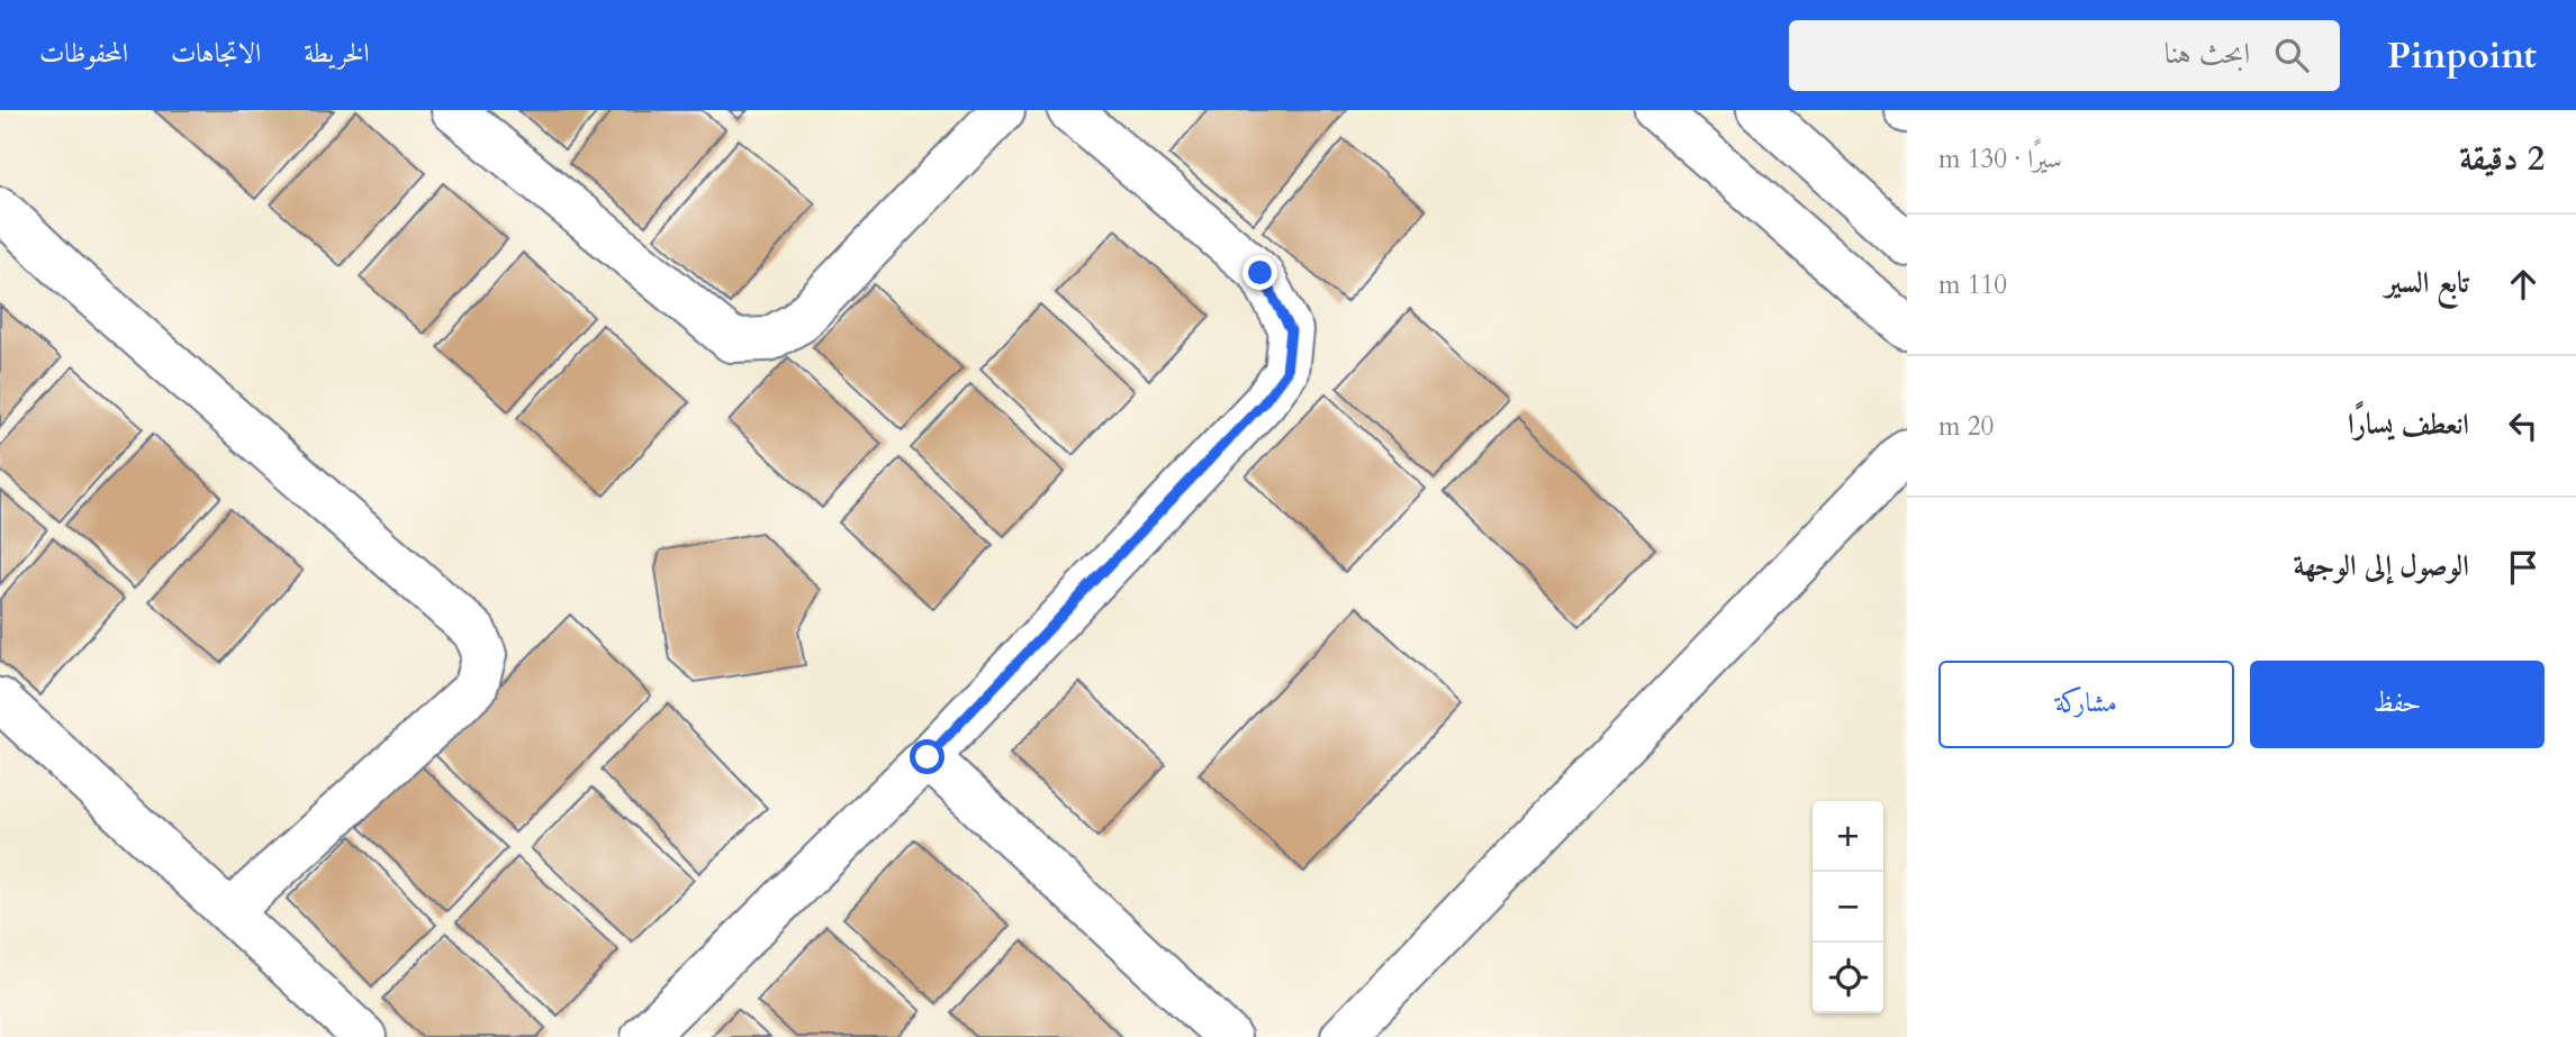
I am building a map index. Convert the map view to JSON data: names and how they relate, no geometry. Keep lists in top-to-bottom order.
{
  "page": {
    "header": "Pinpoint",
    "search": "ابحث هنا",
    "nav": ["الخريطة", "الاتجاهات", "المحفوظات"],
    "heading": ["2 دقيقة", "سيرًا · 130 m"],
    "list": [
      ["تابع السير", "110 m"],
      ["انعطف يسارًا", "20 m"],
      "الوصول إلى الوجهة"
    ],
    "buttons": ["حفظ", "مشاركة"],
    "map_buttons": ["+", "−"]
  }
}
